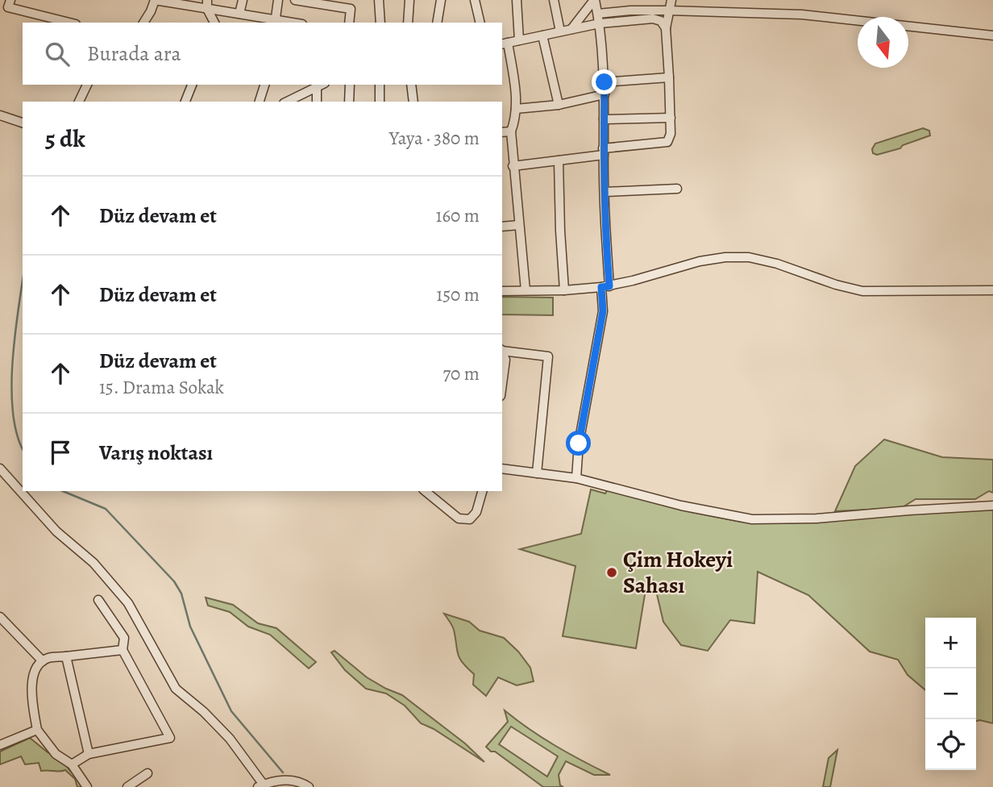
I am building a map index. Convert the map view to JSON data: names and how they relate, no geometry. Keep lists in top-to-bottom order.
{
  "places": ["Çim Hokeyi Sahası"],
  "north": "bottom",
  "page": {
    "search": "Burada ara",
    "heading": ["5 dk", "Yaya · 380 m"],
    "list": [
      ["Düz devam et", "160 m"],
      ["Düz devam et", "150 m"],
      ["Düz devam et", "15. Drama Sokak", "70 m"],
      "Varış noktası"
    ],
    "map_buttons": ["+", "−"]
  }
}
